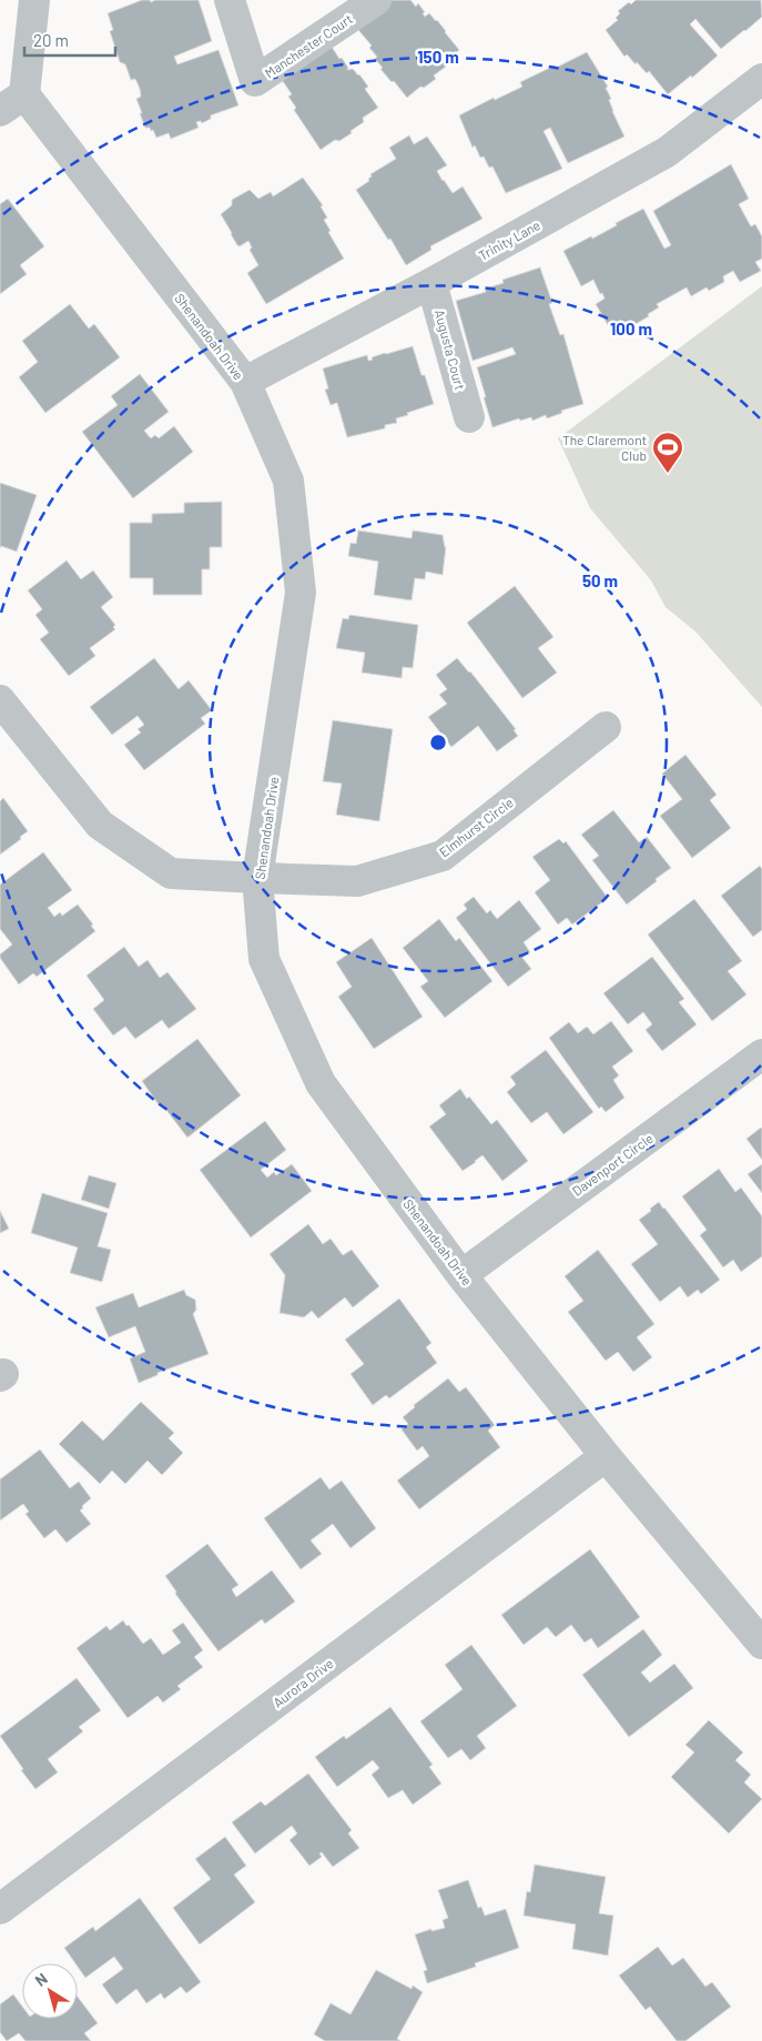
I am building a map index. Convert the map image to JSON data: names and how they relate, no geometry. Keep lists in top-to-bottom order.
{
  "streets": {
    "street": [
      "Manchester Court",
      "Trinity Lane",
      "Shenandoah Drive",
      "Augusta Court",
      "Elmhurst Circle",
      "Davenport Circle",
      "Aurora Drive"
    ]
  },
  "crossings": [
    ["Trinity Lane", "Shenandoah Drive"],
    ["Trinity Lane", "Augusta Court"],
    ["Shenandoah Drive", "Elmhurst Circle"],
    ["Shenandoah Drive", "Davenport Circle"],
    ["Shenandoah Drive", "Aurora Drive"]
  ],
  "places": {
    "sports": ["The Claremont Club"]
  },
  "scale_bar": "20 m",
  "north": "top left",
  "rings": ["150 m", "100 m", "50 m"]
}
